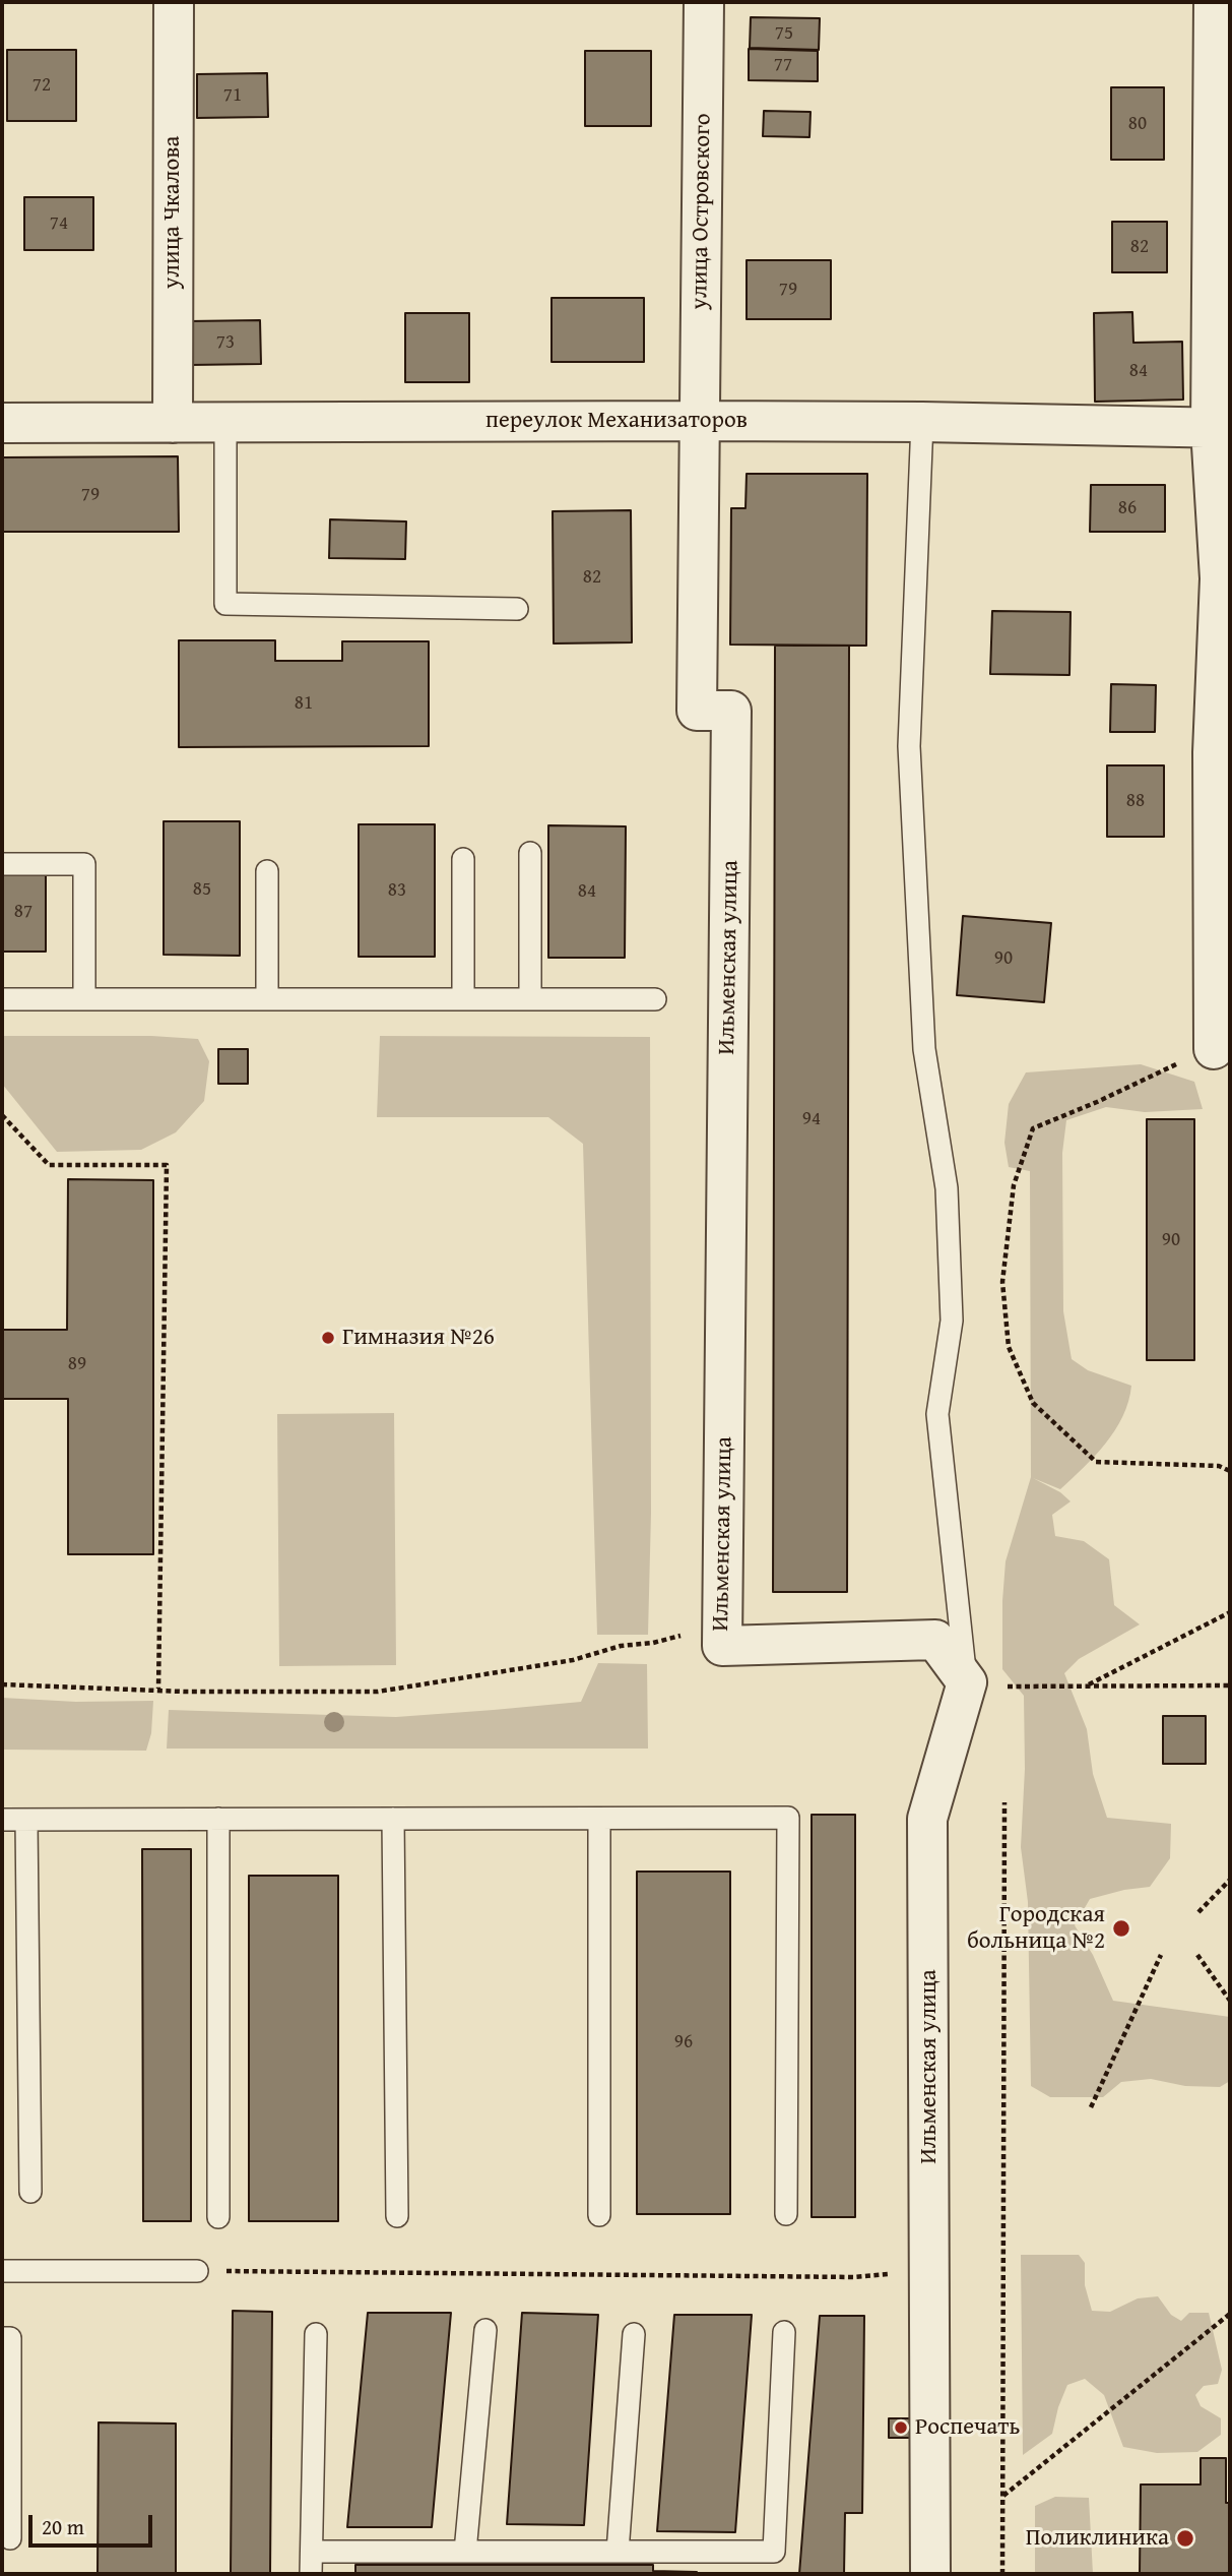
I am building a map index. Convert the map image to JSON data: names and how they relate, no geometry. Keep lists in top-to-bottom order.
{
  "streets": {
    "street": [
      "улица Островского",
      "улица Чкалова",
      "переулок Механизаторов",
      "Ильменская улица"
    ]
  },
  "crossings": [
    ["улица Островского", "переулок Механизаторов"],
    ["улица Островского", "Ильменская улица"],
    ["улица Чкалова", "переулок Механизаторов"],
    ["переулок Механизаторов", "Ильменская улица"]
  ],
  "places": [
    "Гимназия №26",
    "Городская больница №2",
    "Роспечать",
    "Поликлиника"
  ],
  "house_numbers": [
    "75",
    "77",
    "72",
    "71",
    "80",
    "74",
    "82",
    "79",
    "73",
    "84",
    "79",
    "86",
    "82",
    "81",
    "88",
    "85",
    "83",
    "84",
    "87",
    "90",
    "94",
    "90",
    "89",
    "96"
  ],
  "scale_bar": "20 m"
}
